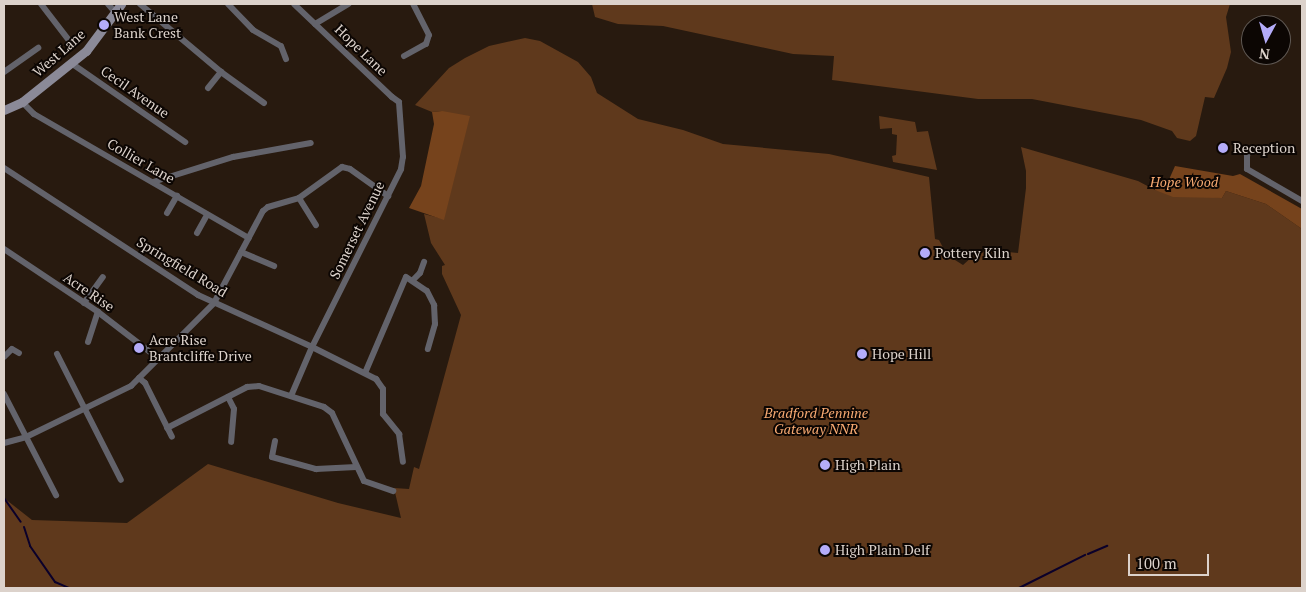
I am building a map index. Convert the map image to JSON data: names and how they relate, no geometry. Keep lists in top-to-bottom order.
{
  "streets": {
    "street": [
      "Hope Lane",
      "West Lane",
      "Cecil Avenue",
      "Collier Lane",
      "Somerset Avenue",
      "Springfield Road",
      "Acre Rise"
    ]
  },
  "crossings": [
    ["Hope Lane", "Somerset Avenue"],
    ["West Lane", "Cecil Avenue"],
    ["West Lane", "Collier Lane"],
    ["Somerset Avenue", "Springfield Road"]
  ],
  "parks": ["Hope Wood", "Bradford Pennine Gateway NNR"],
  "places": [
    "West Lane Bank Crest",
    "Reception",
    "Pottery Kiln",
    "Acre Rise Brantcliffe Drive",
    "Hope Hill",
    "High Plain",
    "High Plain Delf"
  ],
  "scale_bar": "100 m",
  "north": "bottom"
}
